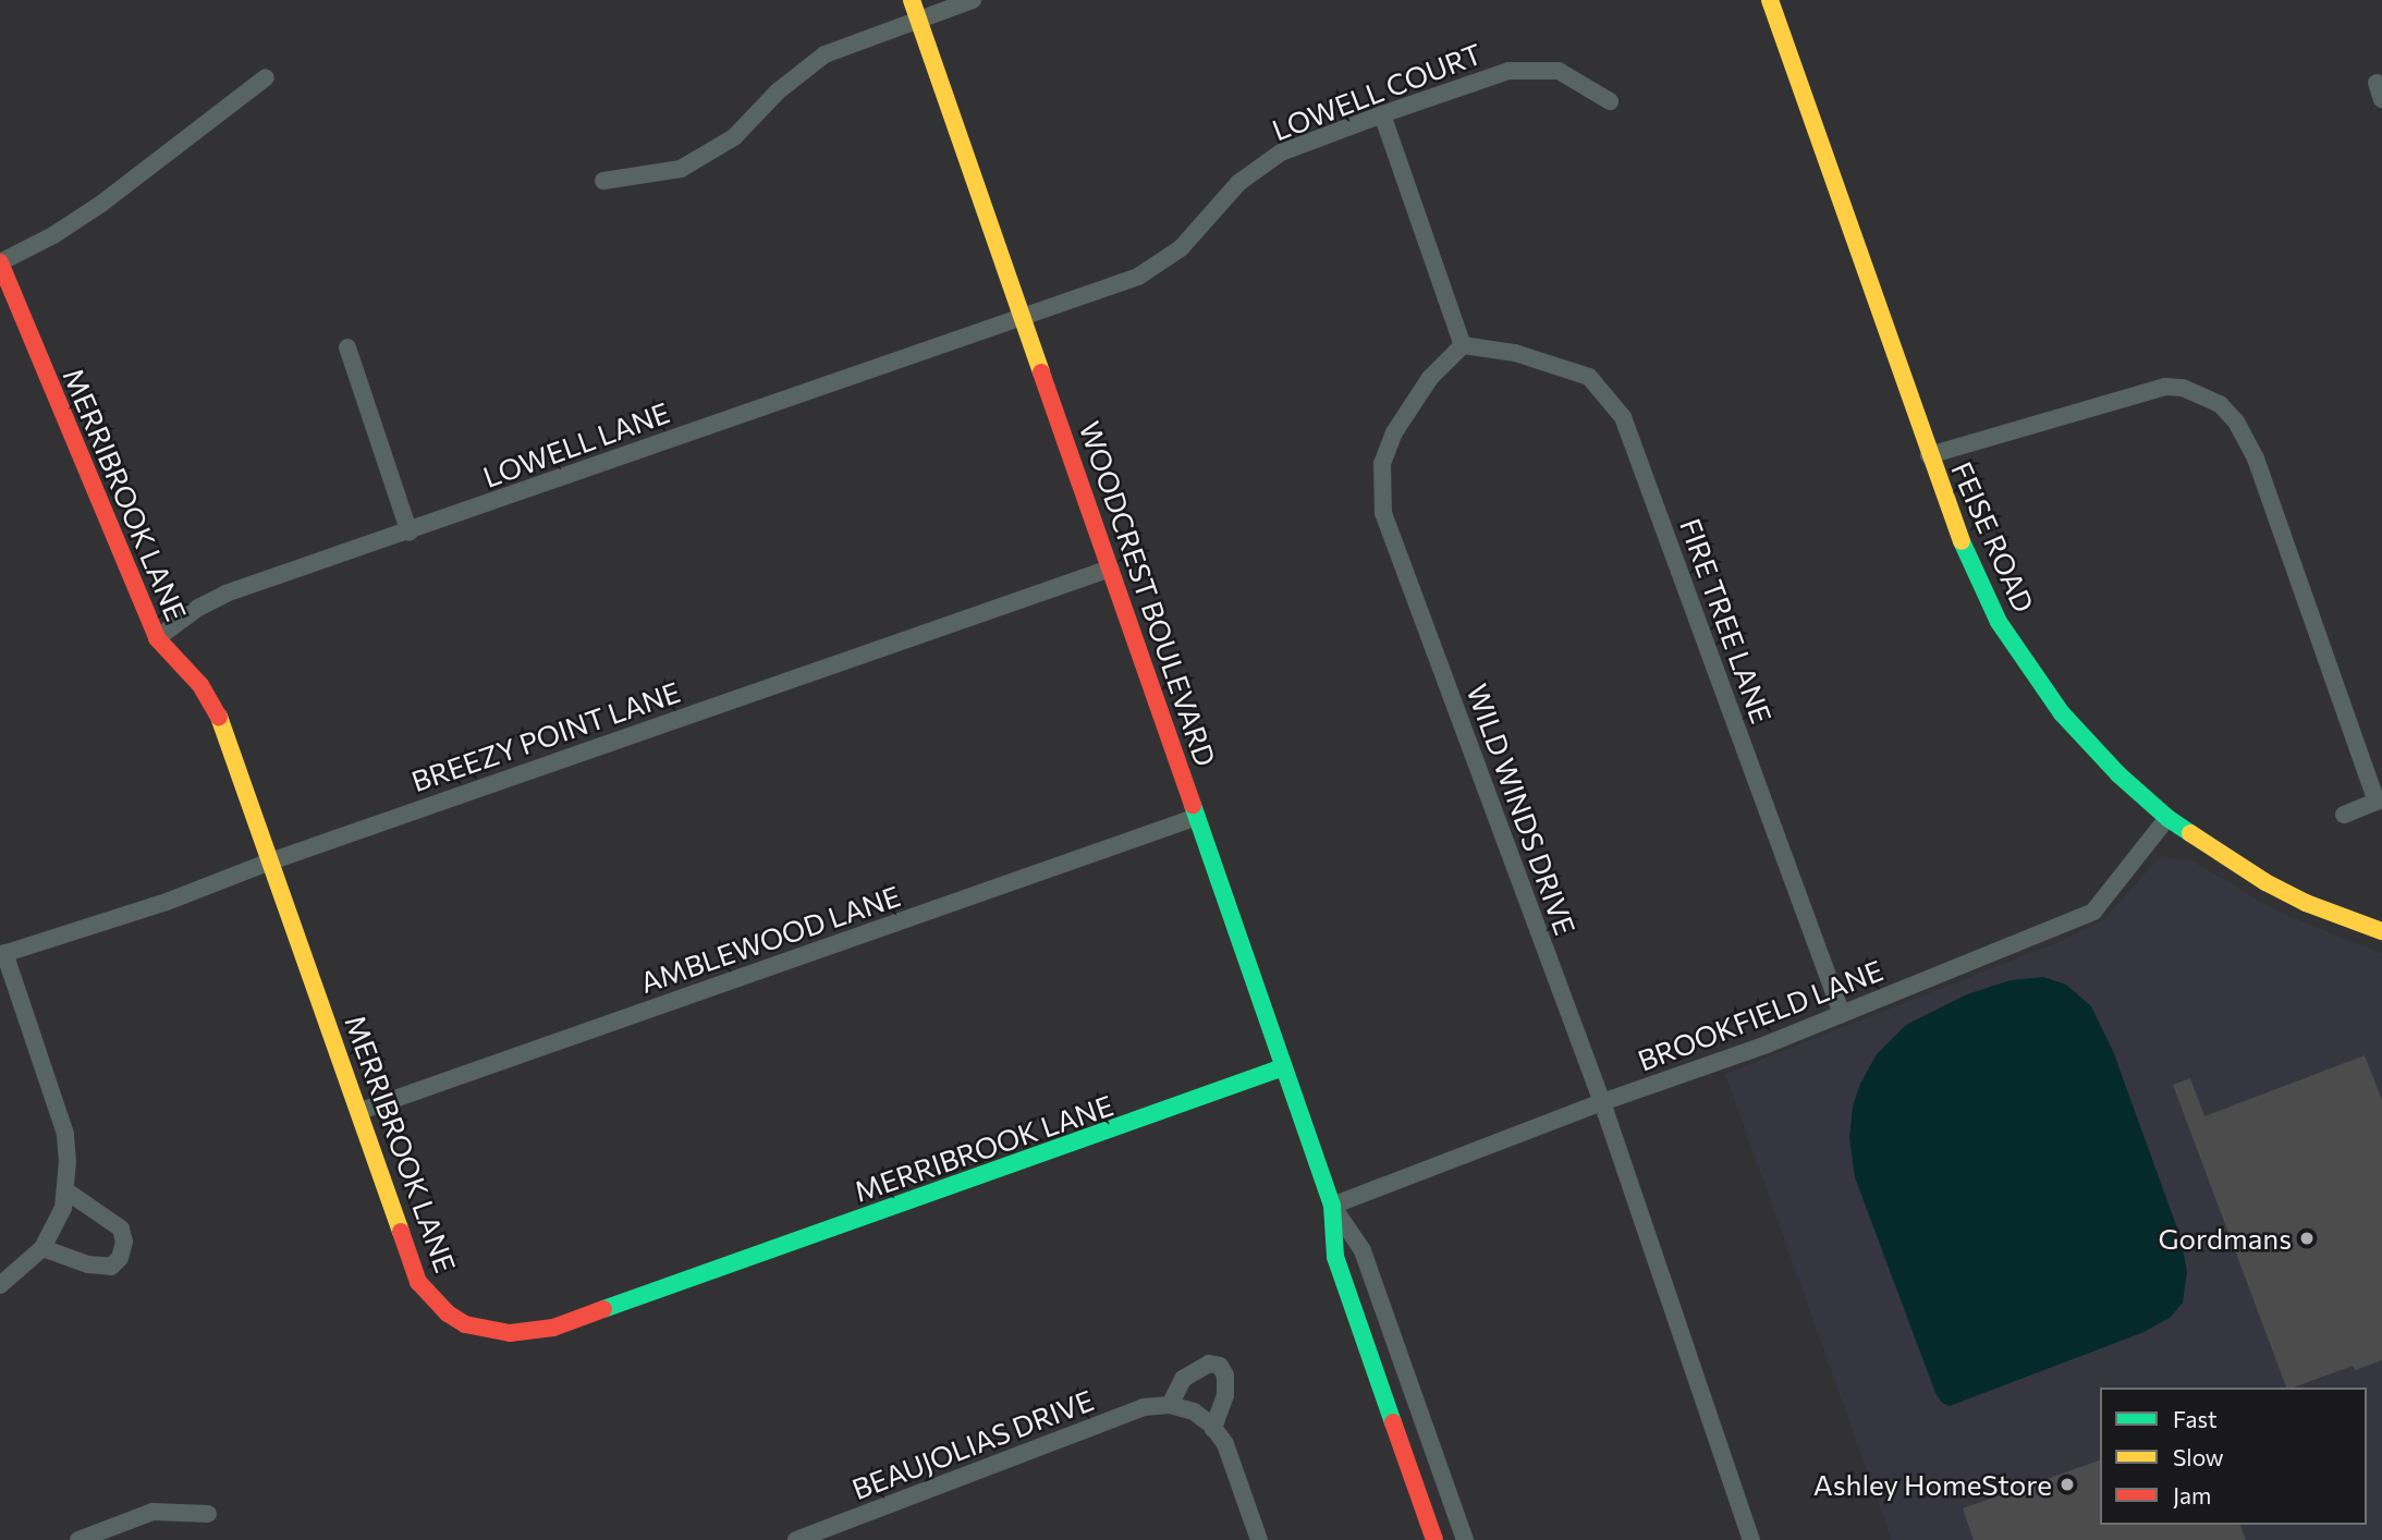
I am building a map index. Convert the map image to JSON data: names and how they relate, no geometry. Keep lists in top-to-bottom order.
{
  "streets": {
    "street": [
      "LOWELL COURT",
      "LOWELL LANE",
      "MERRIBROOK LANE",
      "FEISE ROAD",
      "WOODCREST BOULEVARD",
      "FIRE TREE LANE",
      "BREEZY POINT LANE",
      "WILD WINDS DRIVE",
      "AMBLEWOOD LANE",
      "BROOKFIELD LANE",
      "BEAUJOLIAS DRIVE"
    ]
  },
  "crossings": [
    ["LOWELL COURT", "LOWELL LANE"],
    ["LOWELL COURT", "WOODCREST BOULEVARD"],
    ["LOWELL LANE", "MERRIBROOK LANE"],
    ["LOWELL LANE", "WOODCREST BOULEVARD"],
    ["MERRIBROOK LANE", "WOODCREST BOULEVARD"],
    ["MERRIBROOK LANE", "BREEZY POINT LANE"],
    ["MERRIBROOK LANE", "AMBLEWOOD LANE"],
    ["FEISE ROAD", "BROOKFIELD LANE"],
    ["WOODCREST BOULEVARD", "BREEZY POINT LANE"],
    ["WOODCREST BOULEVARD", "AMBLEWOOD LANE"],
    ["WOODCREST BOULEVARD", "BROOKFIELD LANE"],
    ["FIRE TREE LANE", "WILD WINDS DRIVE"],
    ["FIRE TREE LANE", "BROOKFIELD LANE"],
    ["WILD WINDS DRIVE", "BROOKFIELD LANE"]
  ],
  "places": ["Gordmans", "Ashley HomeStore"],
  "legend": ["Fast", "Slow", "Jam"]
}
